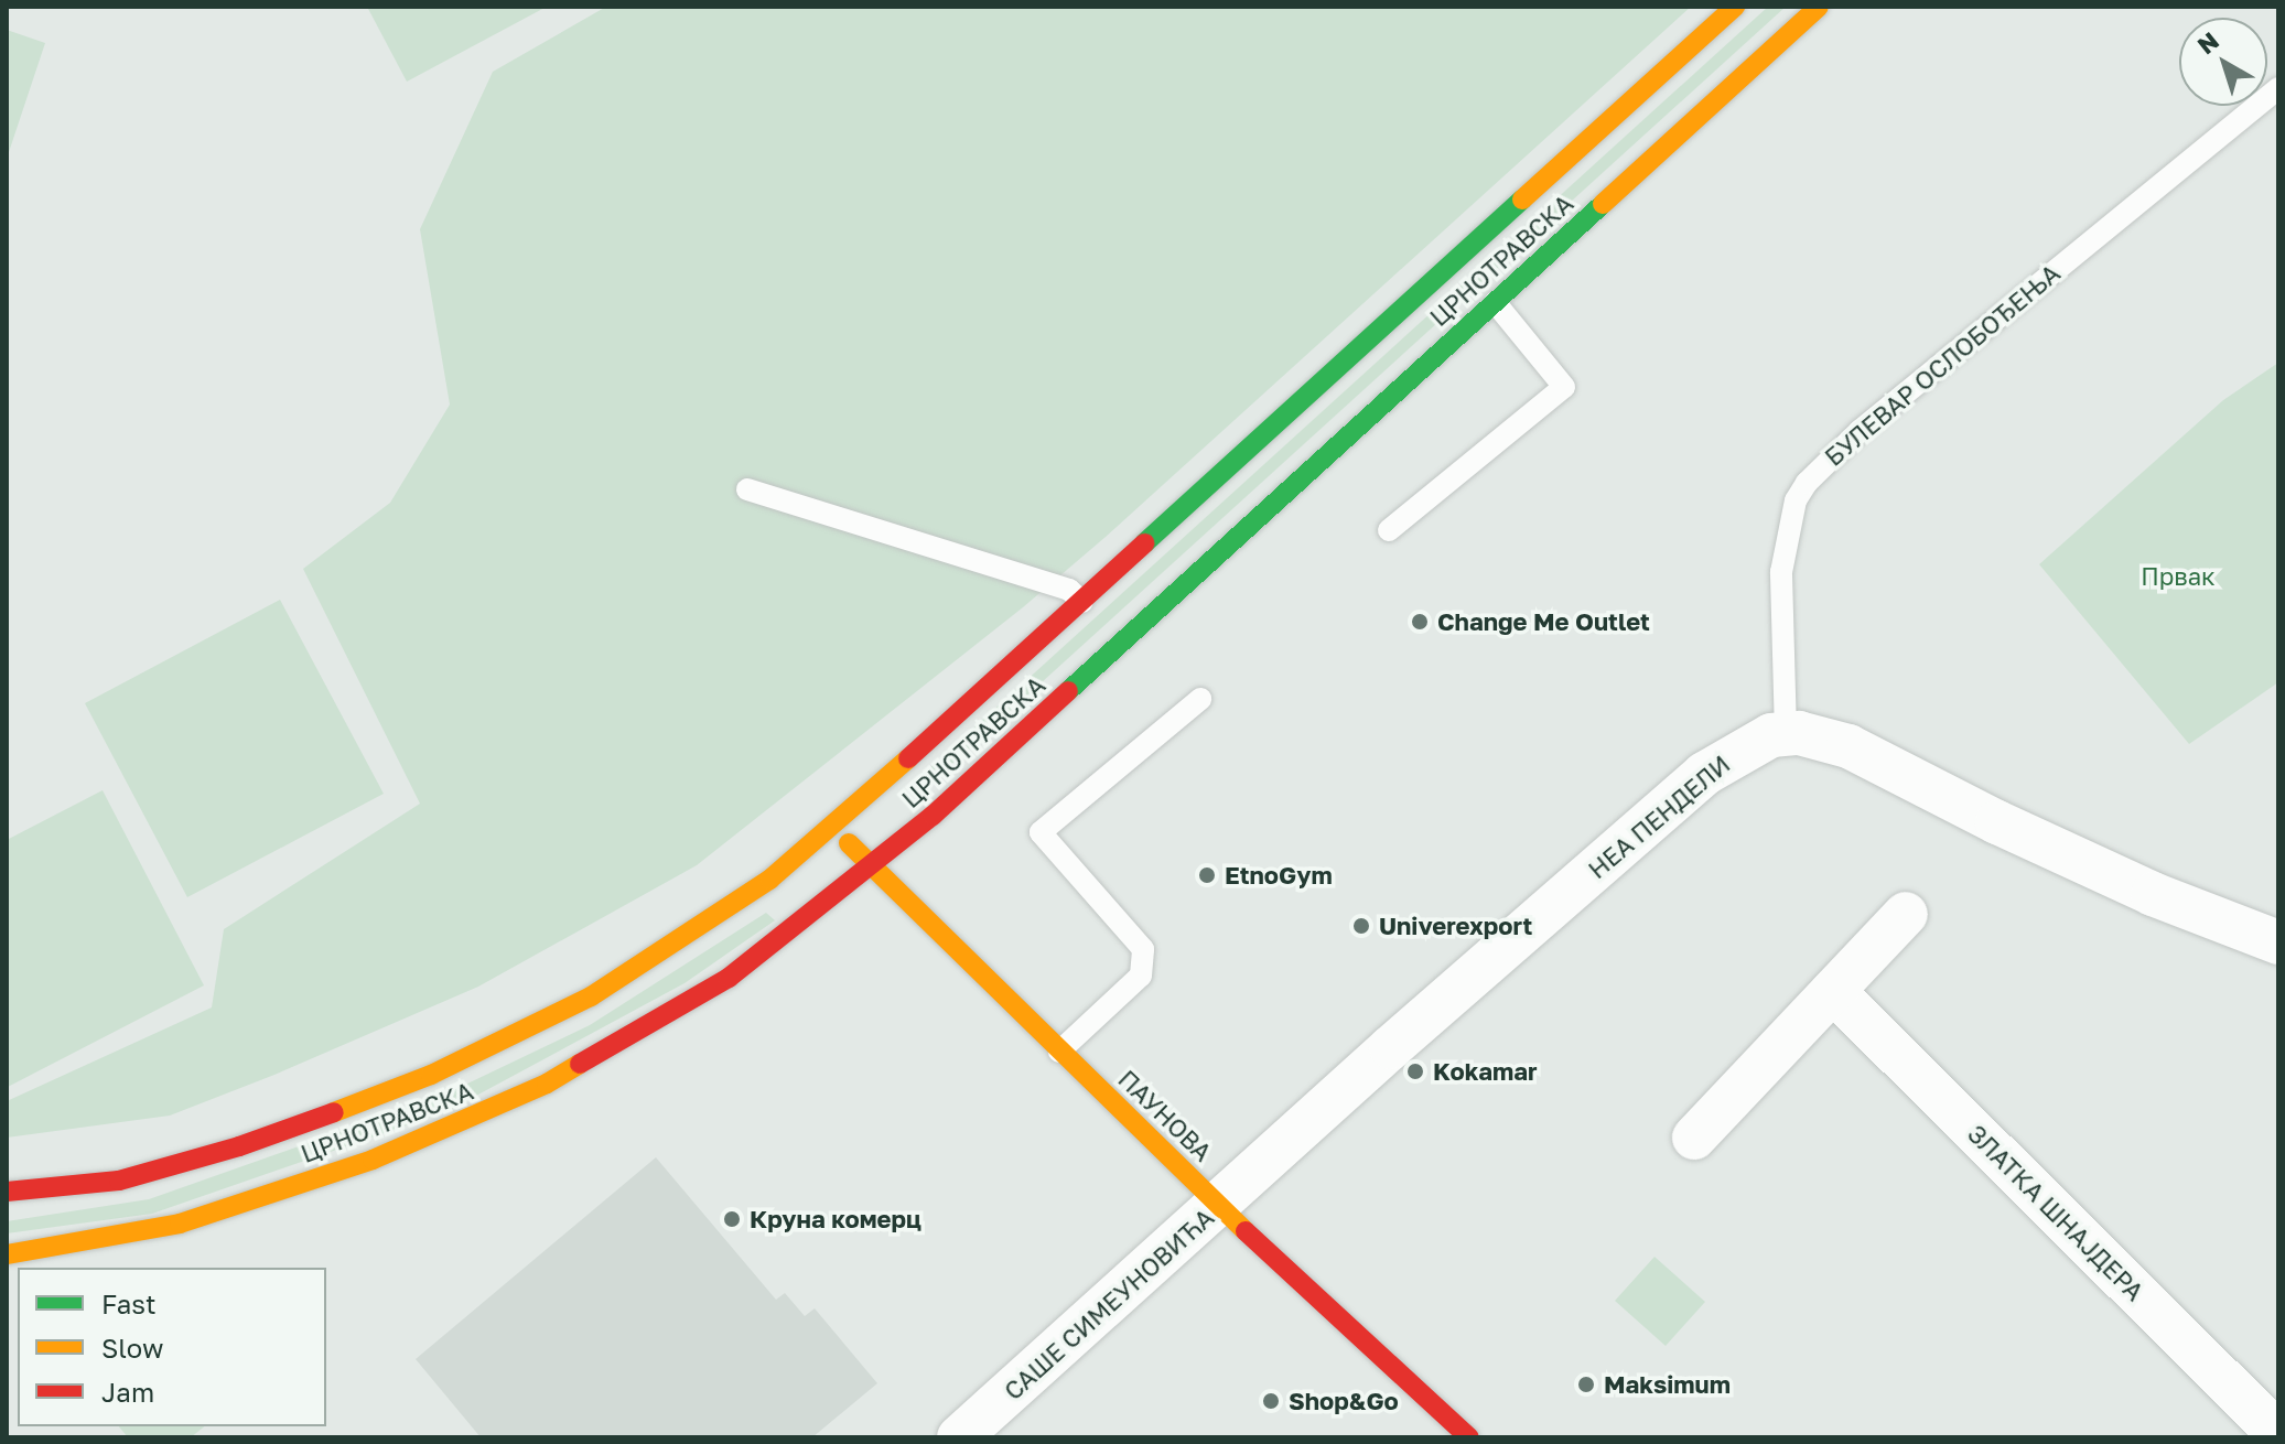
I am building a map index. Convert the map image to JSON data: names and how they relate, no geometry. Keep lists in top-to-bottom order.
{
  "streets": {
    "main road": ["ЦРНОТРАВСКА", "ПАУНОВА"],
    "street": ["НЕА ПЕНДЕЛИ", "ЗЛАТКА ШНАЈДЕРА", "САШЕ СИМЕУНОВИЋА"],
    "lane": ["БУЛЕВАР ОСЛОБОЂЕЊА"]
  },
  "crossings": [
    ["ЦРНОТРАВСКА", "ПАУНОВА"],
    ["БУЛЕВАР ОСЛОБОЂЕЊА", "НЕА ПЕНДЕЛИ"],
    ["НЕА ПЕНДЕЛИ", "ПАУНОВА"],
    ["НЕА ПЕНДЕЛИ", "САШЕ СИМЕУНОВИЋА"],
    ["ПАУНОВА", "САШЕ СИМЕУНОВИЋА"]
  ],
  "parks": ["Првак"],
  "places": [
    "Change Me Outlet",
    "EtnoGym",
    "Univerexport",
    "Kokamar",
    "Круна комерц",
    "Maksimum",
    "Shop&Go"
  ],
  "legend": ["Fast", "Slow", "Jam"],
  "north": "top left"
}
